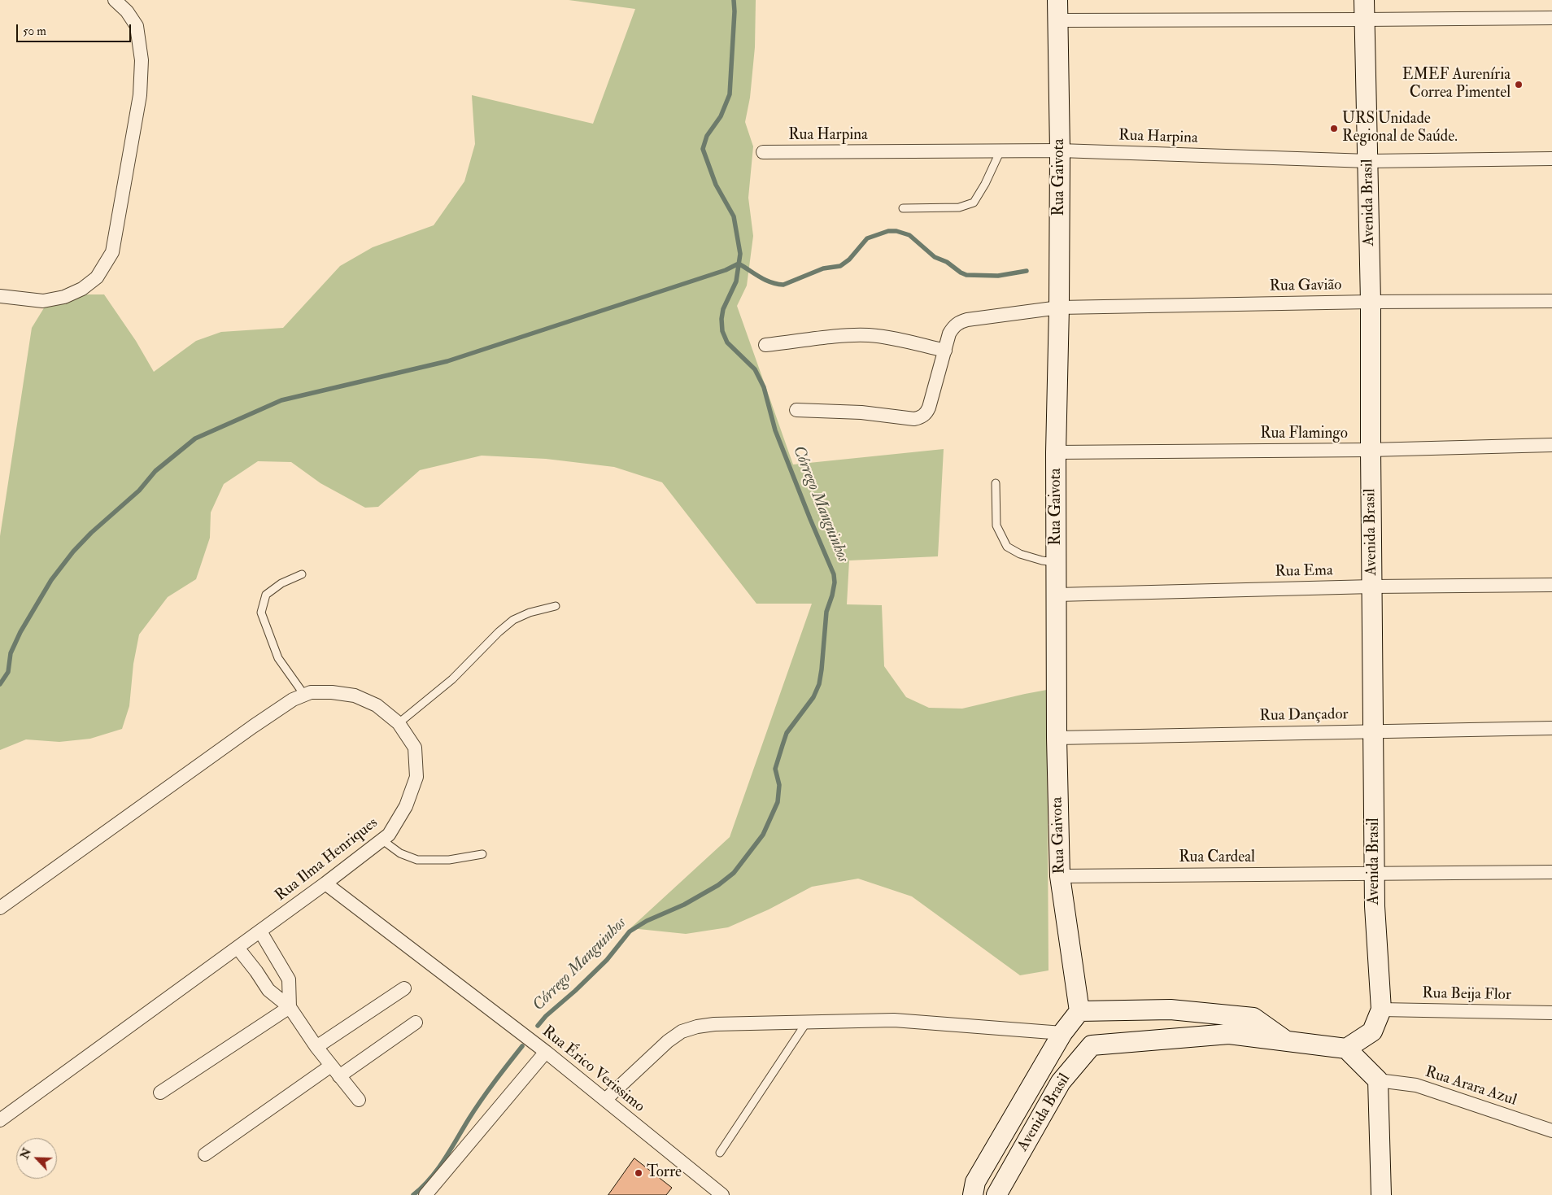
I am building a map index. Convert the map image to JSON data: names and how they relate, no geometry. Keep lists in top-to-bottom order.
{
  "streets": {
    "street": [
      "Rua Harpina",
      "Rua Gaivota",
      "Avenida Brasil",
      "Rua Gavião",
      "Rua Flamingo",
      "Rua Ema",
      "Rua Dançador",
      "Rua Cardeal",
      "Rua Ilma Henriques",
      "Rua Beija Flor",
      "Rua Érico Verissimo",
      "Rua Arara Azul"
    ]
  },
  "crossings": [
    ["Rua Harpina", "Rua Gaivota"],
    ["Rua Harpina", "Avenida Brasil"],
    ["Rua Gaivota", "Rua Gavião"],
    ["Rua Gaivota", "Rua Flamingo"],
    ["Rua Gaivota", "Rua Ema"],
    ["Rua Gaivota", "Rua Dançador"],
    ["Rua Gaivota", "Rua Cardeal"],
    ["Avenida Brasil", "Rua Gavião"],
    ["Avenida Brasil", "Rua Flamingo"],
    ["Avenida Brasil", "Rua Ema"],
    ["Avenida Brasil", "Rua Dançador"],
    ["Avenida Brasil", "Rua Cardeal"],
    ["Avenida Brasil", "Rua Beija Flor"],
    ["Rua Ilma Henriques", "Rua Érico Verissimo"]
  ],
  "water": ["Córrego Manguinhos"],
  "places": ["EMEF Aureníria Correa Pimentel", "URS Unidade Regional de Saúde.", "Torre"],
  "scale_bar": "50 m",
  "north": "top left"
}
